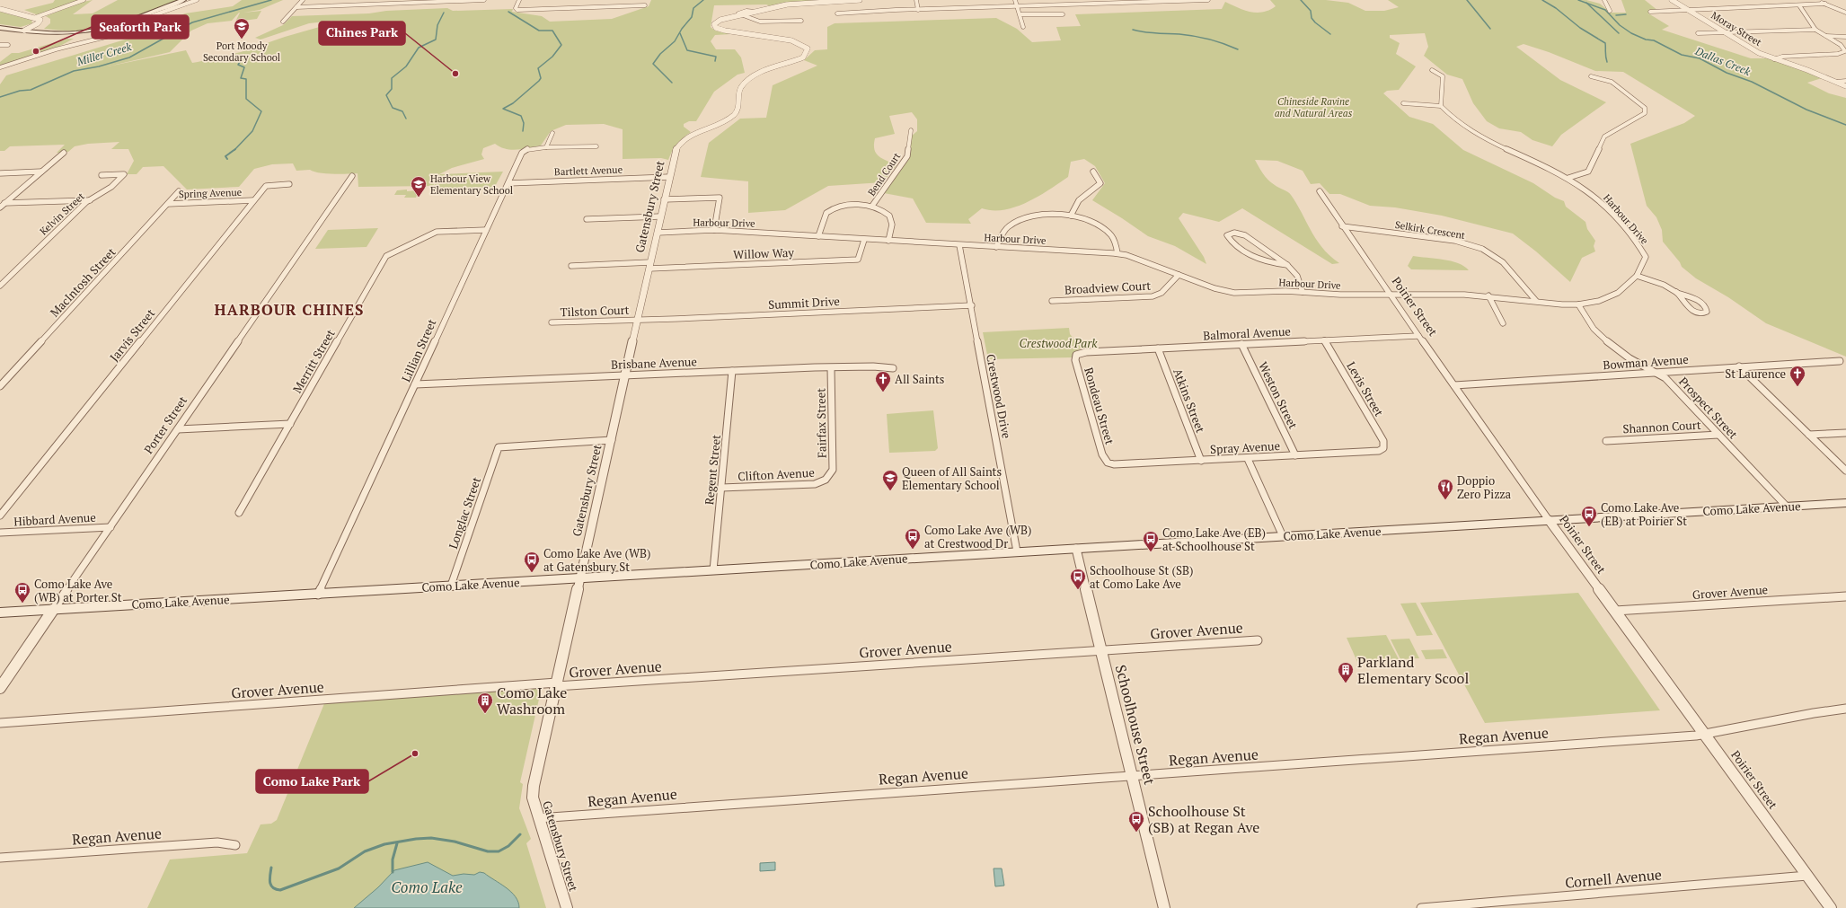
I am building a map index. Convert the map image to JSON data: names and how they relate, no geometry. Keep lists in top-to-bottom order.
{
  "streets": {
    "main road": ["Como Lake Avenue"],
    "street": [
      "Moray Street",
      "Bartlett Avenue",
      "Bend Court",
      "Spring Avenue",
      "Gatensbury Street",
      "Kelvin Street",
      "Harbour Drive",
      "Selkirk Crescent",
      "Willow Way",
      "MacIntosh Street",
      "Broadview Court",
      "Summit Drive",
      "Poirier Street",
      "Tilston Court",
      "Balmoral Avenue",
      "Jarvis Street",
      "Lillian Street",
      "Merritt Street",
      "Bowman Avenue",
      "Brisbane Avenue",
      "Levis Street",
      "Weston Street",
      "Crestwood Drive",
      "Atkins Street",
      "Rondeau Street",
      "Prospect Street",
      "Fairfax Street",
      "Porter Street",
      "Shannon Court",
      "Spray Avenue",
      "Regent Street",
      "Clifton Avenue",
      "Longlac Street",
      "Hibbard Avenue",
      "Grover Avenue",
      "Schoolhouse Street",
      "Regan Avenue",
      "Cornell Avenue"
    ]
  },
  "crossings": [
    ["Bartlett Avenue", "Gatensbury Street"],
    ["Bartlett Avenue", "Lillian Street"],
    ["Spring Avenue", "MacIntosh Street"],
    ["Spring Avenue", "Jarvis Street"],
    ["Gatensbury Street", "Harbour Drive"],
    ["Gatensbury Street", "Willow Way"],
    ["Gatensbury Street", "Summit Drive"],
    ["Gatensbury Street", "Tilston Court"],
    ["Gatensbury Street", "Brisbane Avenue"],
    ["Gatensbury Street", "Como Lake Avenue"],
    ["Gatensbury Street", "Longlac Street"],
    ["Gatensbury Street", "Grover Avenue"],
    ["Gatensbury Street", "Regan Avenue"],
    ["Harbour Drive", "Selkirk Crescent"],
    ["Harbour Drive", "Willow Way"],
    ["Harbour Drive", "Broadview Court"],
    ["Harbour Drive", "Poirier Street"],
    ["Harbour Drive", "Crestwood Drive"],
    ["Harbour Drive", "Prospect Street"],
    ["Selkirk Crescent", "Poirier Street"],
    ["Summit Drive", "Tilston Court"],
    ["Summit Drive", "Crestwood Drive"],
    ["Poirier Street", "Balmoral Avenue"],
    ["Poirier Street", "Bowman Avenue"],
    ["Poirier Street", "Como Lake Avenue"],
    ["Poirier Street", "Grover Avenue"],
    ["Poirier Street", "Regan Avenue"],
    ["Poirier Street", "Cornell Avenue"],
    ["Balmoral Avenue", "Levis Street"],
    ["Balmoral Avenue", "Weston Street"],
    ["Balmoral Avenue", "Atkins Street"],
    ["Balmoral Avenue", "Rondeau Street"],
    ["Lillian Street", "Merritt Street"],
    ["Lillian Street", "Brisbane Avenue"],
    ["Lillian Street", "Como Lake Avenue"],
    ["Bowman Avenue", "Prospect Street"],
    ["Brisbane Avenue", "Fairfax Street"],
    ["Brisbane Avenue", "Regent Street"],
    ["Levis Street", "Spray Avenue"],
    ["Weston Street", "Spray Avenue"],
    ["Crestwood Drive", "Como Lake Avenue"],
    ["Atkins Street", "Spray Avenue"],
    ["Rondeau Street", "Spray Avenue"],
    ["Prospect Street", "Shannon Court"],
    ["Prospect Street", "Como Lake Avenue"],
    ["Fairfax Street", "Clifton Avenue"],
    ["Porter Street", "Como Lake Avenue"],
    ["Porter Street", "Hibbard Avenue"],
    ["Regent Street", "Clifton Avenue"],
    ["Regent Street", "Como Lake Avenue"],
    ["Como Lake Avenue", "Longlac Street"],
    ["Como Lake Avenue", "Schoolhouse Street"],
    ["Grover Avenue", "Schoolhouse Street"],
    ["Schoolhouse Street", "Regan Avenue"]
  ],
  "districts": ["HARBOUR CHINES"],
  "water": ["Miller Creek", "Dallas Creek", "Como Lake"],
  "parks": ["Chineside Ravine and Natural Areas", "Crestwood Park"],
  "places": {
    "school or university": ["Port Moody Secondary School", "Harbour View Elementary School", "Queen of All Saints Elementary School"],
    "other": ["Seaforth Park", "Chines Park", "Como Lake Park"],
    "church": ["St Laurence", "All Saints"],
    "restaurant": ["Doppio Zero Pizza"],
    "bus stop": [
      "Como Lake Ave (EB) at Poirier St",
      "Como Lake Ave (WB) at Crestwood Dr",
      "Como Lake Ave (EB) at Schoolhouse St",
      "Como Lake Ave (WB) at Gatensbury St",
      "Schoolhouse St (SB) at Como Lake Ave",
      "Como Lake Ave (WB) at Porter St",
      "Schoolhouse St (SB) at Regan Ave"
    ],
    "building": ["Parkland Elementary Scool", "Como Lake Washroom"]
  }
}
